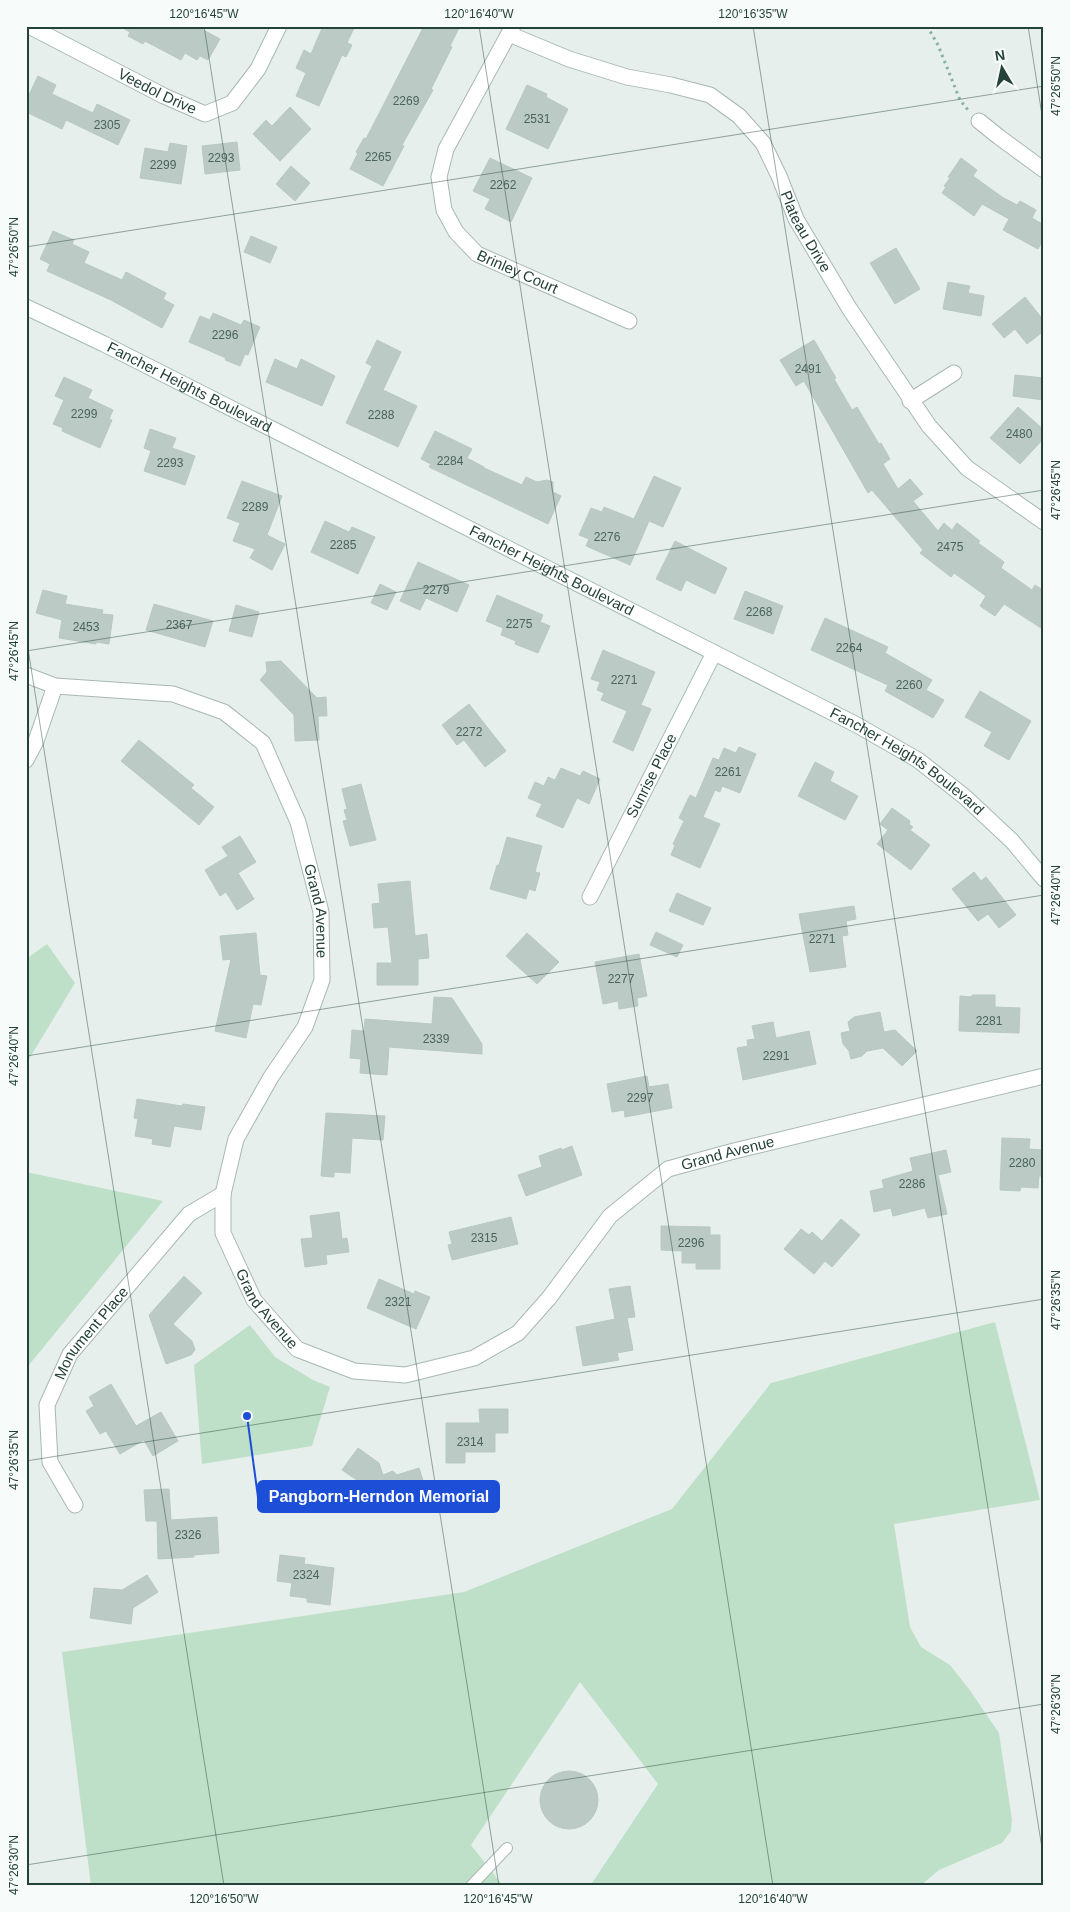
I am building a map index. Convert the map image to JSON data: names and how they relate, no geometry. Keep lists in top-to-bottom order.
{
  "streets": {
    "street": [
      "Veedol Drive",
      "Plateau Drive",
      "Brinley Court",
      "Fancher Heights Boulevard",
      "Sunrise Place",
      "Grand Avenue",
      "Monument Place"
    ]
  },
  "crossings": [
    ["Plateau Drive", "Brinley Court"],
    ["Fancher Heights Boulevard", "Sunrise Place"],
    ["Grand Avenue", "Monument Place"]
  ],
  "places": ["Pangborn-Herndon Memorial"],
  "house_numbers": [
    "2269",
    "2531",
    "2305",
    "2265",
    "2293",
    "2299",
    "2262",
    "2296",
    "2491",
    "2299",
    "2288",
    "2480",
    "2284",
    "2293",
    "2289",
    "2276",
    "2285",
    "2475",
    "2279",
    "2268",
    "2275",
    "2367",
    "2453",
    "2264",
    "2271",
    "2260",
    "2272",
    "2261",
    "2271",
    "2277",
    "2281",
    "2339",
    "2291",
    "2297",
    "2280",
    "2286",
    "2315",
    "2296",
    "2321",
    "2314",
    "2326",
    "2324"
  ],
  "north": "top",
  "coordinates": [
    "120°16'45\"W",
    "120°16'40\"W",
    "120°16'35\"W",
    "47°26'50\"N",
    "47°26'45\"N",
    "47°26'40\"N",
    "47°26'35\"N",
    "47°26'30\"N",
    "120°16'50\"W"
  ]
}
